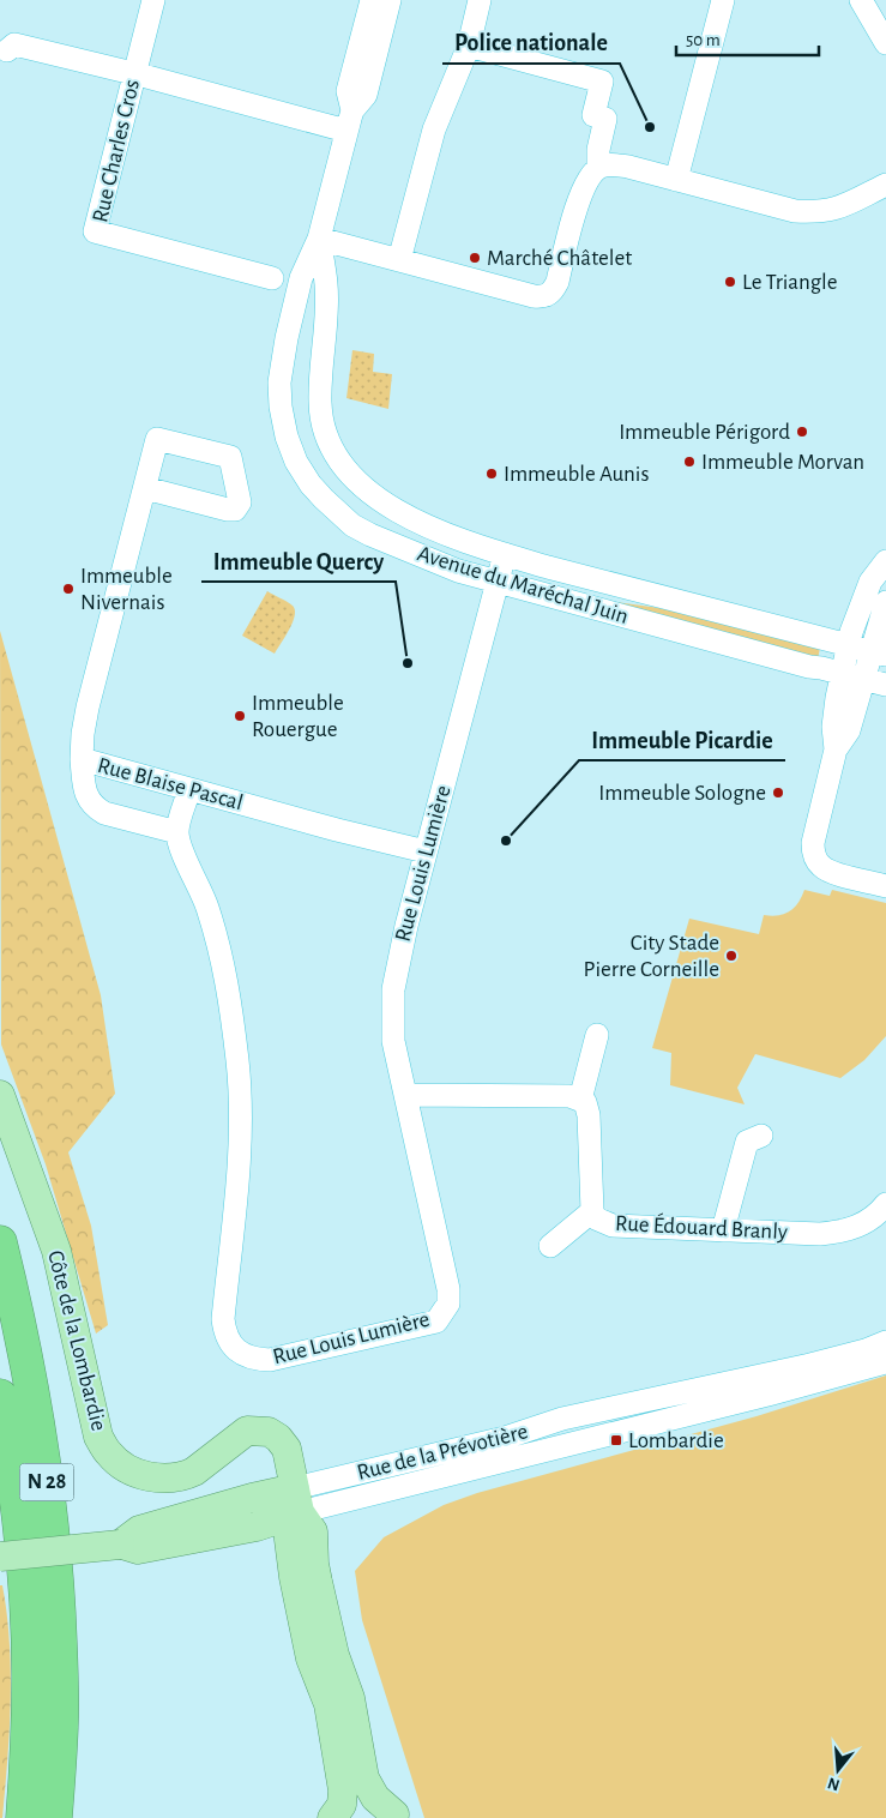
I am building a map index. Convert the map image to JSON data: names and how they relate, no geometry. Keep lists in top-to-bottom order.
{
  "streets": {
    "highway": ["N 28"],
    "main road": ["Côte de la Lombardie"],
    "street": [
      "Rue Charles Cros",
      "Avenue du Maréchal Juin",
      "Rue Blaise Pascal",
      "Rue Louis Lumière",
      "Rue Édouard Branly",
      "Rue de la Prévotière"
    ]
  },
  "crossings": [
    ["Avenue du Maréchal Juin", "Rue Louis Lumière"],
    ["Rue Blaise Pascal", "Rue Louis Lumière"],
    ["Côte de la Lombardie", "Rue de la Prévotière"]
  ],
  "places": {
    "other": [
      "Police nationale",
      "Marché Châtelet",
      "Le Triangle",
      "Immeuble Périgord",
      "Immeuble Morvan",
      "Immeuble Aunis",
      "Immeuble Nivernais",
      "Immeuble Quercy",
      "Immeuble Rouergue",
      "Immeuble Sologne",
      "Immeuble Picardie",
      "City Stade Pierre Corneille"
    ],
    "transit": ["Lombardie"]
  },
  "scale_bar": "50 m",
  "north": "bottom"
}
